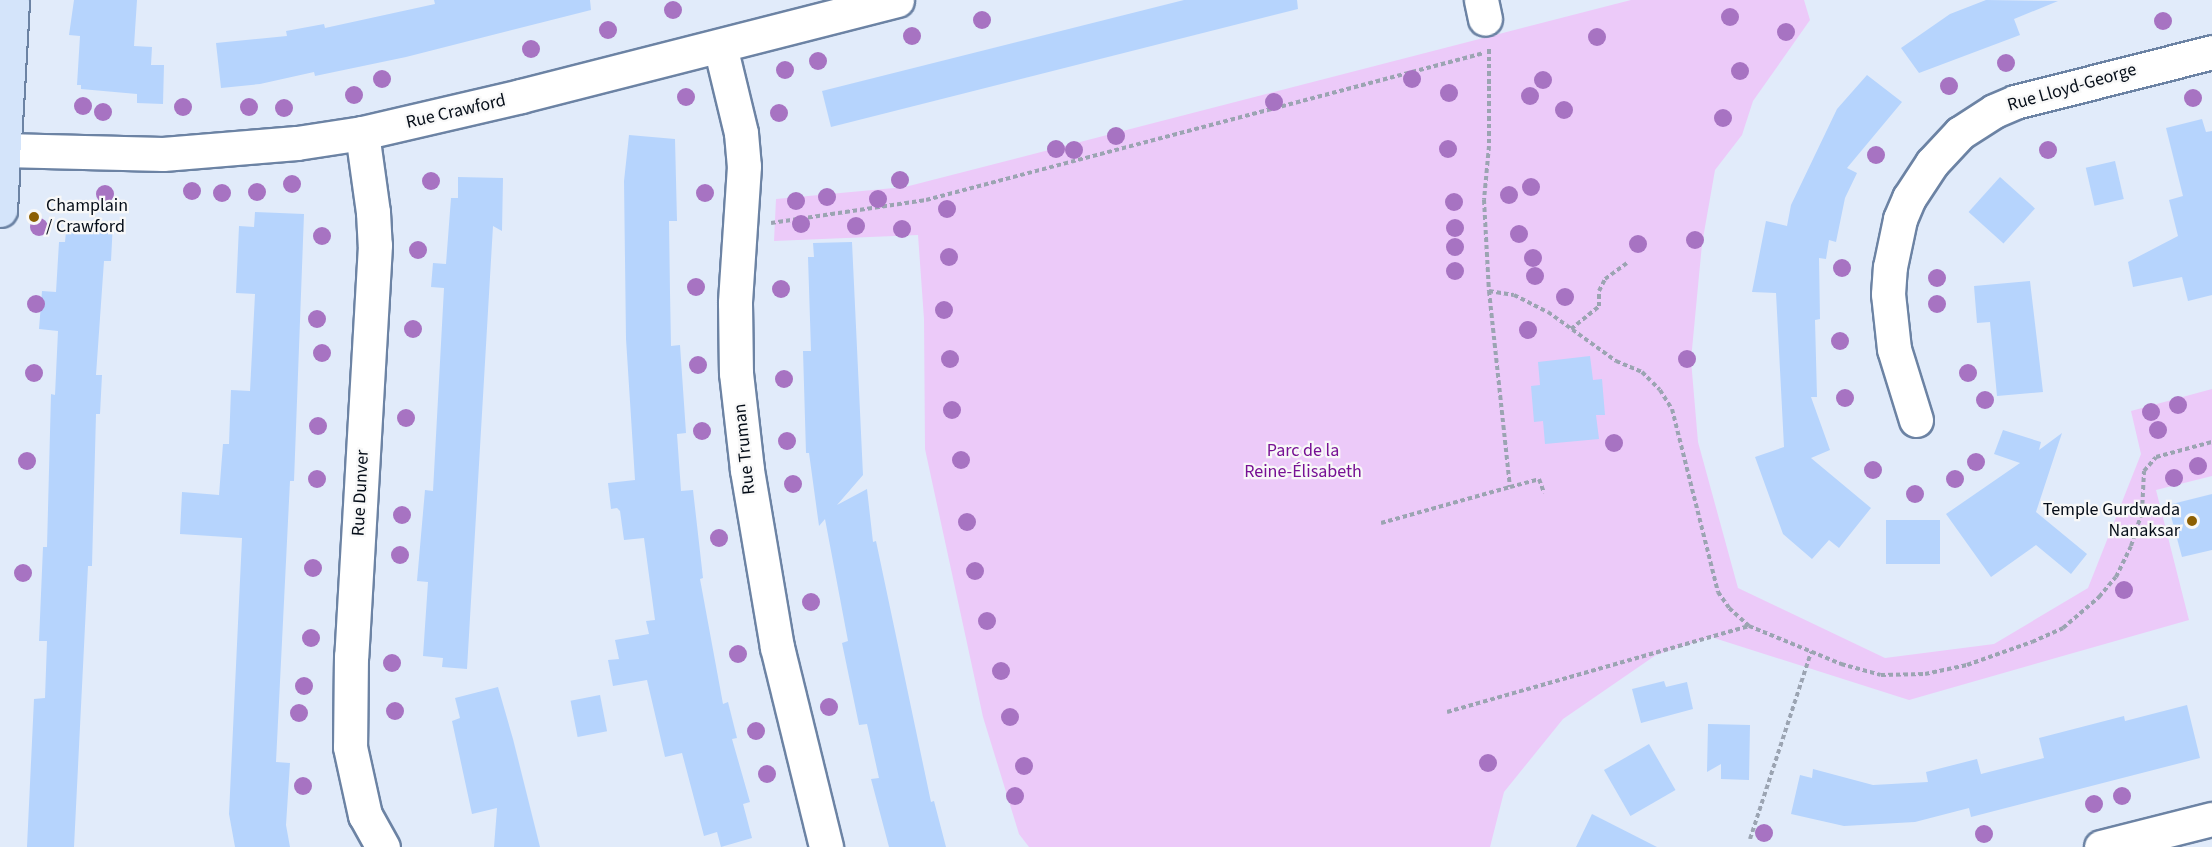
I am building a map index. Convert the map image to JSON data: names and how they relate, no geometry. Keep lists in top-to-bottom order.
{
  "streets": {
    "street": [
      "Rue Lloyd-George",
      "Rue Crawford",
      "Rue Truman",
      "Rue Dunver"
    ]
  },
  "crossings": [
    ["Rue Crawford", "Rue Truman"],
    ["Rue Crawford", "Rue Dunver"]
  ],
  "parks": ["Parc de la Reine-Élisabeth"],
  "places": ["Champlain / Crawford", "Temple Gurdwada Nanaksar"]
}
